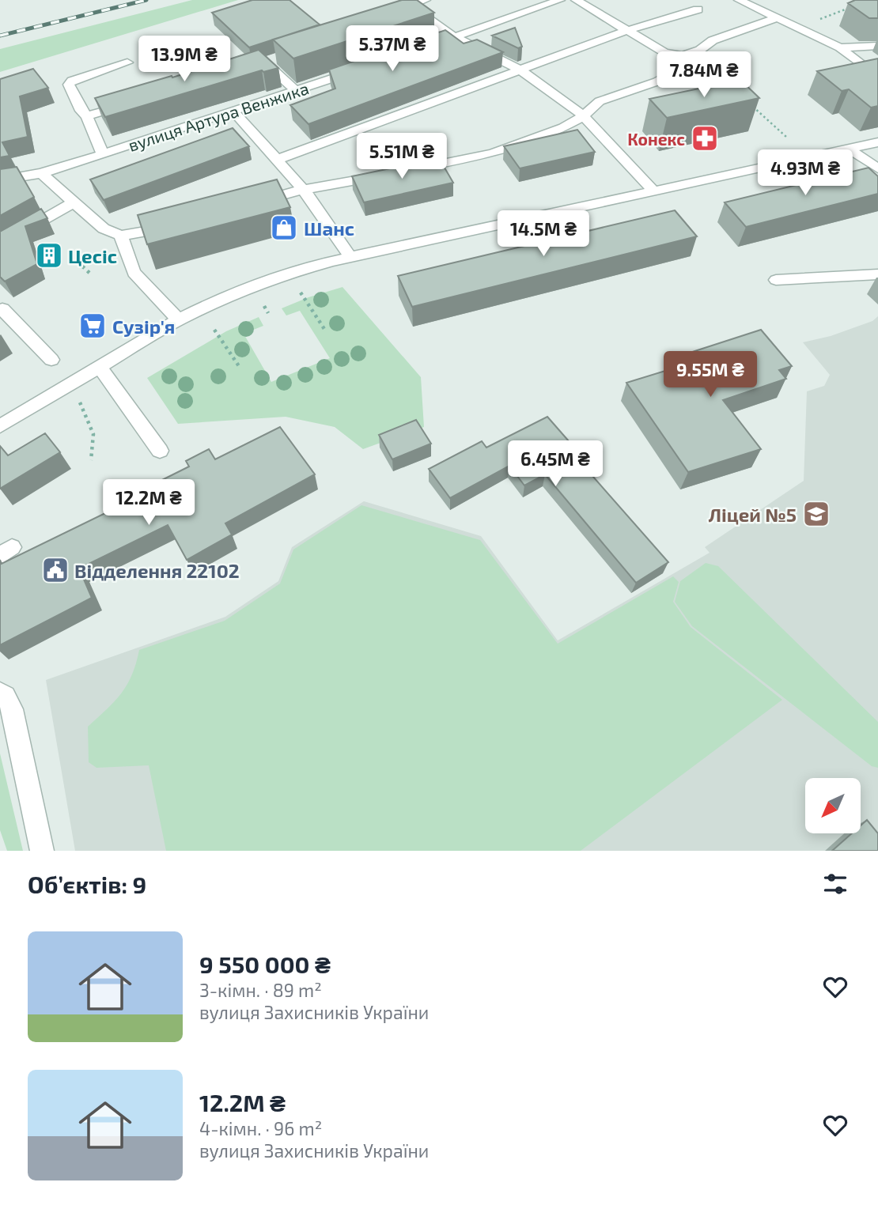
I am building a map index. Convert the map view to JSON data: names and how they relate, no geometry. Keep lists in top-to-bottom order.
{
  "streets": {
    "street": ["вулиця Артура Венжика"]
  },
  "places": {
    "pharmacy": ["Конекс"],
    "shop": ["Шанс"],
    "building": ["Цесіс"],
    "supermarket": ["Сузір'я"],
    "school or university": ["Ліцей №5"],
    "public building": ["Відделення 22102"]
  },
  "north": "bottom left",
  "page": {
    "price": [
      "5.37M ₴",
      "13.9M ₴",
      "7.84M ₴",
      "5.51M ₴",
      "4.93M ₴",
      "14.5M ₴",
      "9.55M ₴",
      "6.45M ₴",
      "12.2M ₴"
    ],
    "heading": "Об’єктів: 9",
    "list": [
      {
        "name": "9 550 000 ₴",
        "note": "3-кімн. · 89 m² · вулиця Захисників України"
      },
      {
        "name": "12.2M ₴",
        "note": "4-кімн. · 96 m² · вулиця Захисників України"
      }
    ]
  }
}
